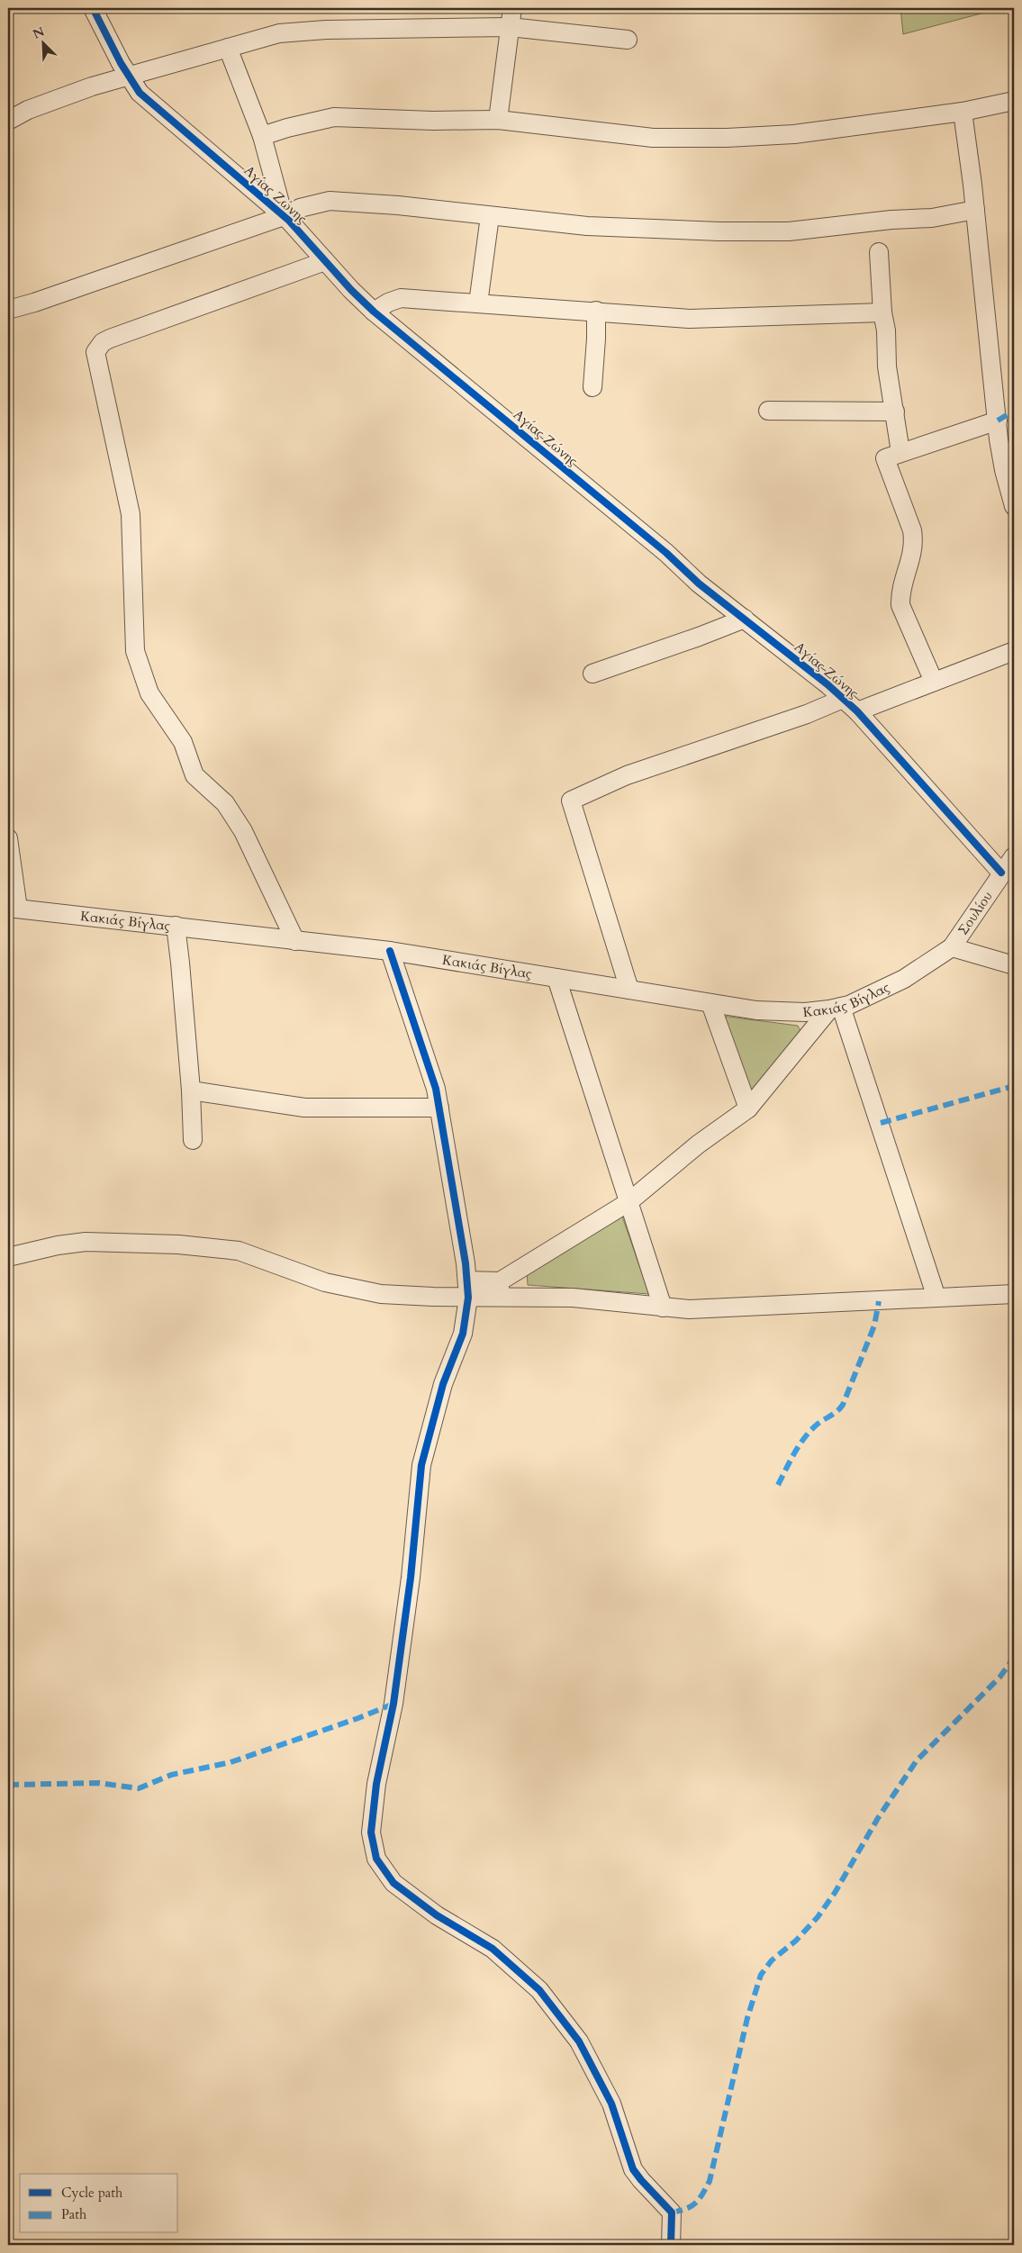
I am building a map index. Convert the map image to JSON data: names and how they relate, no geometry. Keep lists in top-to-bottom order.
{
  "streets": {
    "street": ["Αγίας Ζώνης", "Σουλίου", "Κακιάς Βίγλας"]
  },
  "crossings": [
    ["Αγίας Ζώνης", "Σουλίου"],
    ["Σουλίου", "Κακιάς Βίγλας"]
  ],
  "legend": ["Cycle path", "Path"],
  "north": "top left"
}
